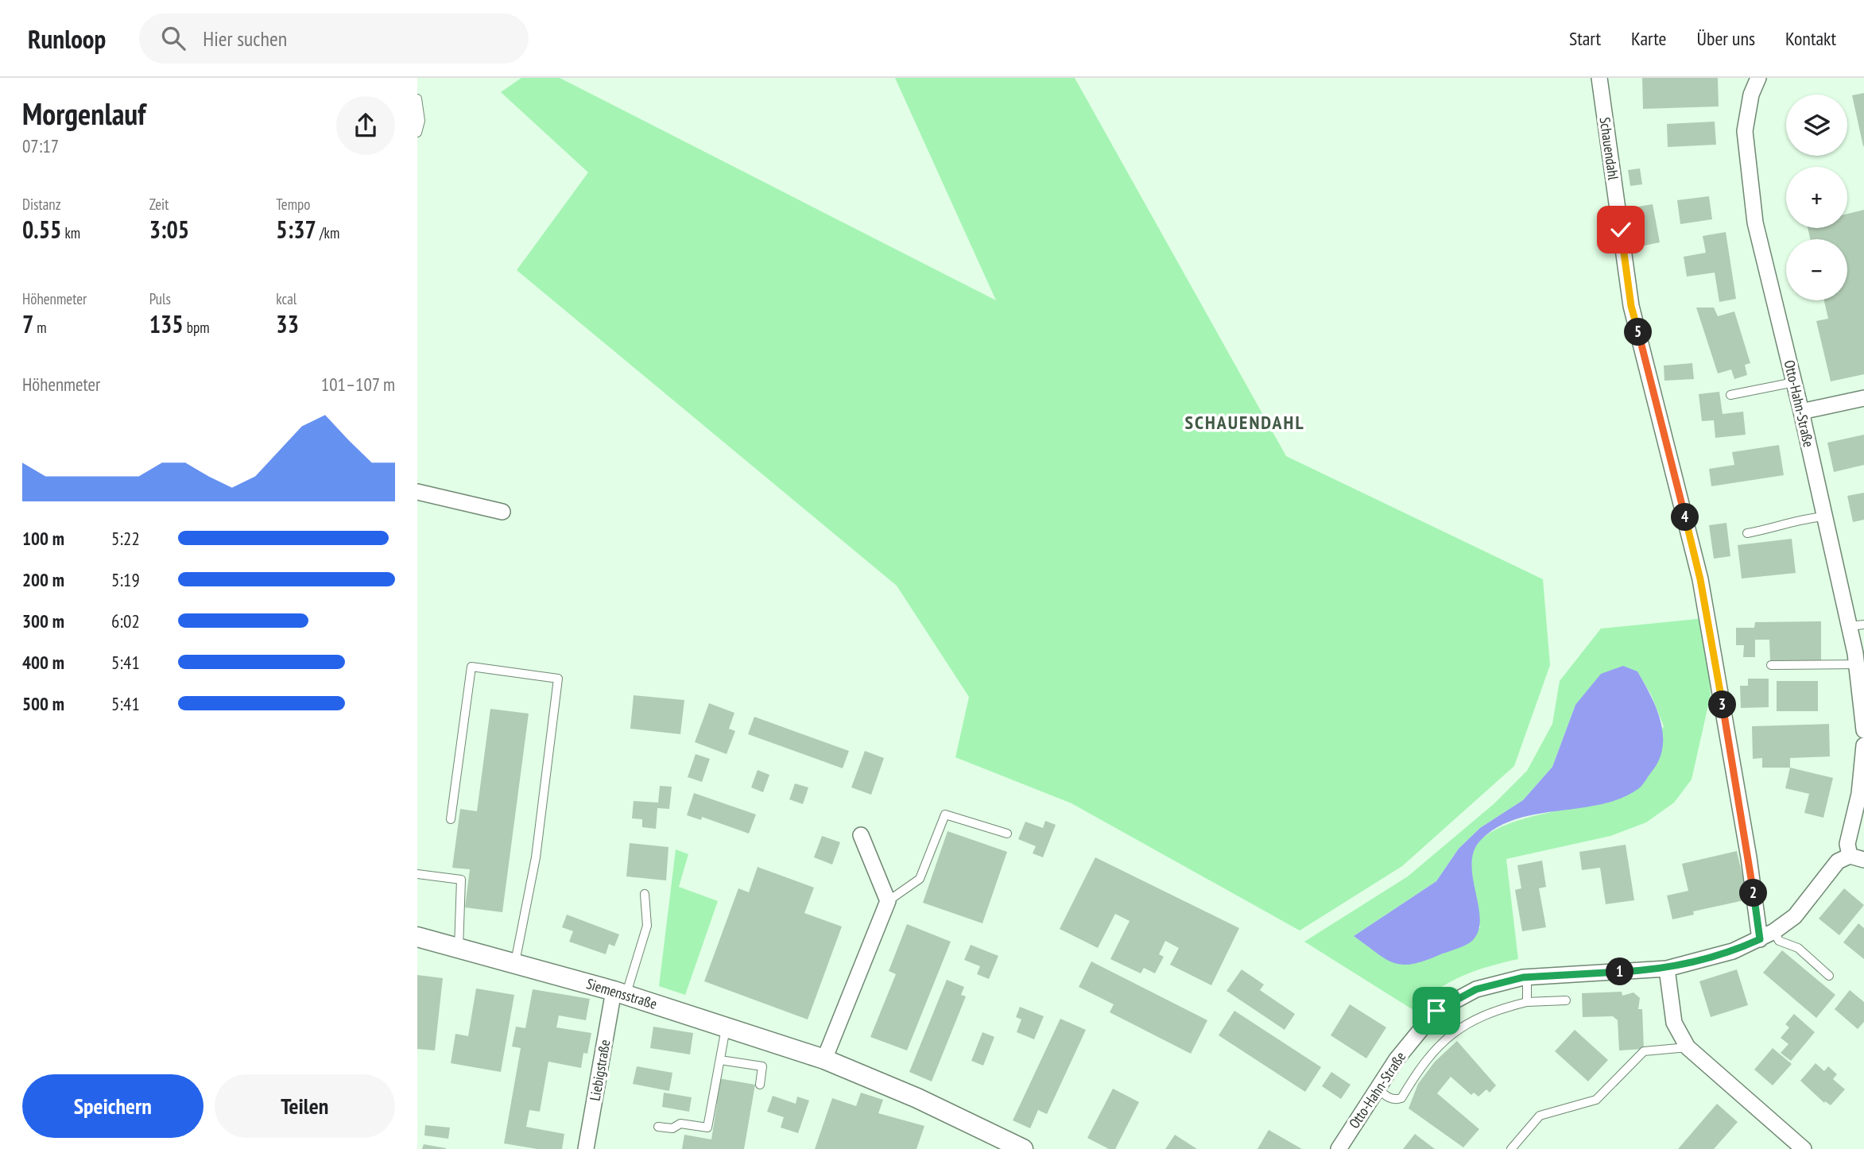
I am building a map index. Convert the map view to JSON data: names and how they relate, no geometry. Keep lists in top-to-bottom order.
{
  "streets": {
    "street": [
      "Schauendahl",
      "Otto-Hahn-Straße",
      "Siemensstraße",
      "Liebigstraße"
    ]
  },
  "crossings": [
    ["Schauendahl", "Otto-Hahn-Straße"],
    ["Siemensstraße", "Liebigstraße"]
  ],
  "districts": ["SCHAUENDAHL"],
  "page": {
    "header": "Runloop",
    "search": "Hier suchen",
    "nav": [
      "Start",
      "Karte",
      "Über uns",
      "Kontakt"
    ],
    "heading": ["Morgenlauf", "07:17"],
    "map_buttons": ["+", "−"],
    "stats": [
      ["Distanz", "0.55 km"],
      ["Zeit", "3:05"],
      ["Tempo", "5:37 /km"],
      ["Höhenmeter", "7 m"],
      ["Puls", "135 bpm"],
      ["kcal", "33"]
    ],
    "pins": [
      "5",
      "4",
      "3",
      "2",
      "1"
    ],
    "chart": ["Höhenmeter", "101–107 m"],
    "list": [
      {
        "name": "100 m",
        "note": "5:22"
      },
      {
        "name": "200 m",
        "note": "5:19"
      },
      {
        "name": "300 m",
        "note": "6:02"
      },
      {
        "name": "400 m",
        "note": "5:41"
      },
      {
        "name": "500 m",
        "note": "5:41"
      }
    ],
    "buttons": ["Speichern", "Teilen"]
  }
}
